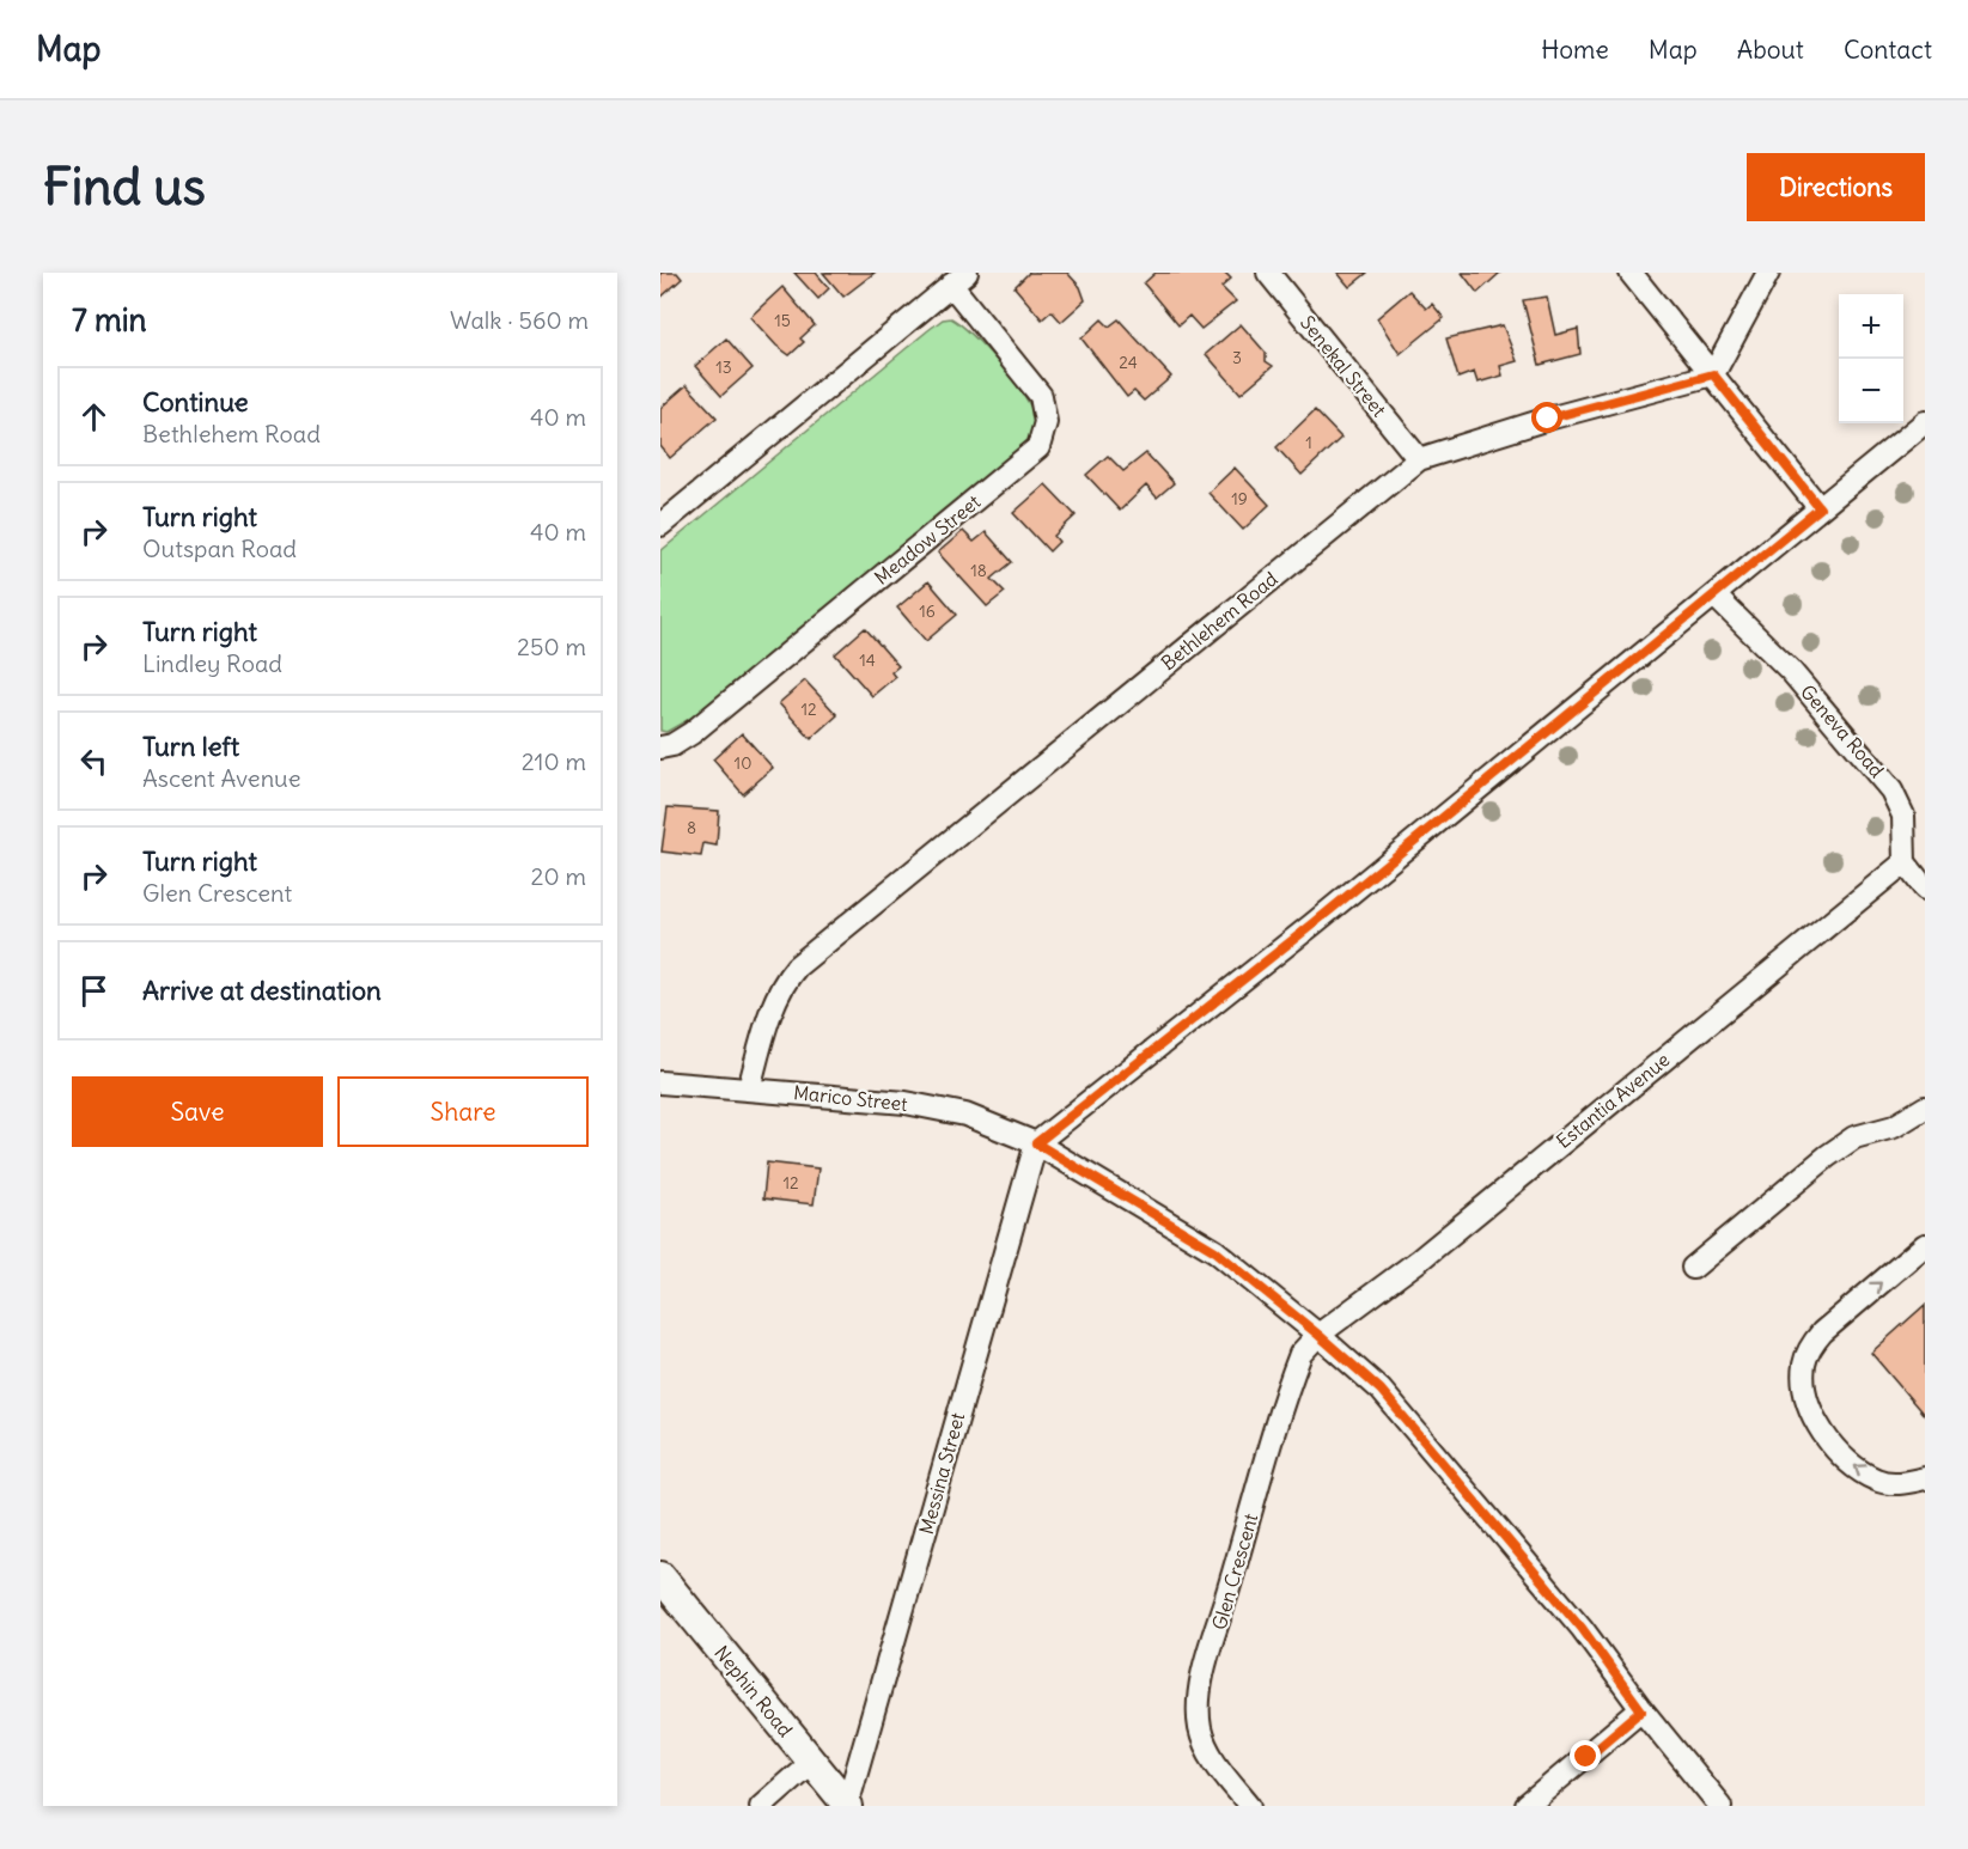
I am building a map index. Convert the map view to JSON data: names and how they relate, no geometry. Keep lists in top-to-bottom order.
{
  "streets": {
    "street": [
      "Senekal Street",
      "Meadow Street",
      "Bethlehem Road",
      "Geneva Road",
      "Marico Street",
      "Estantia Avenue",
      "Messina Street",
      "Glen Crescent",
      "Nephin Road"
    ]
  },
  "crossings": [
    ["Senekal Street", "Bethlehem Road"],
    ["Bethlehem Road", "Marico Street"],
    ["Geneva Road", "Estantia Avenue"],
    ["Marico Street", "Estantia Avenue"],
    ["Marico Street", "Messina Street"],
    ["Marico Street", "Glen Crescent"],
    ["Estantia Avenue", "Glen Crescent"],
    ["Messina Street", "Nephin Road"]
  ],
  "house_numbers": [
    "15",
    "3",
    "24",
    "13",
    "1",
    "19",
    "18",
    "16",
    "14",
    "12",
    "10",
    "8",
    "12"
  ],
  "page": {
    "header": "Map",
    "nav": [
      "Home",
      "Map",
      "About",
      "Contact"
    ],
    "buttons": [
      "Directions",
      ["Save", "Share"]
    ],
    "title": "Find us",
    "heading": ["7 min", "Walk · 560 m"],
    "map_buttons": ["+", "−"],
    "list": [
      ["Continue", "Bethlehem Road", "40 m"],
      ["Turn right", "Outspan Road", "40 m"],
      ["Turn right", "Lindley Road", "250 m"],
      ["Turn left", "Ascent Avenue", "210 m"],
      ["Turn right", "Glen Crescent", "20 m"],
      "Arrive at destination"
    ]
  }
}
